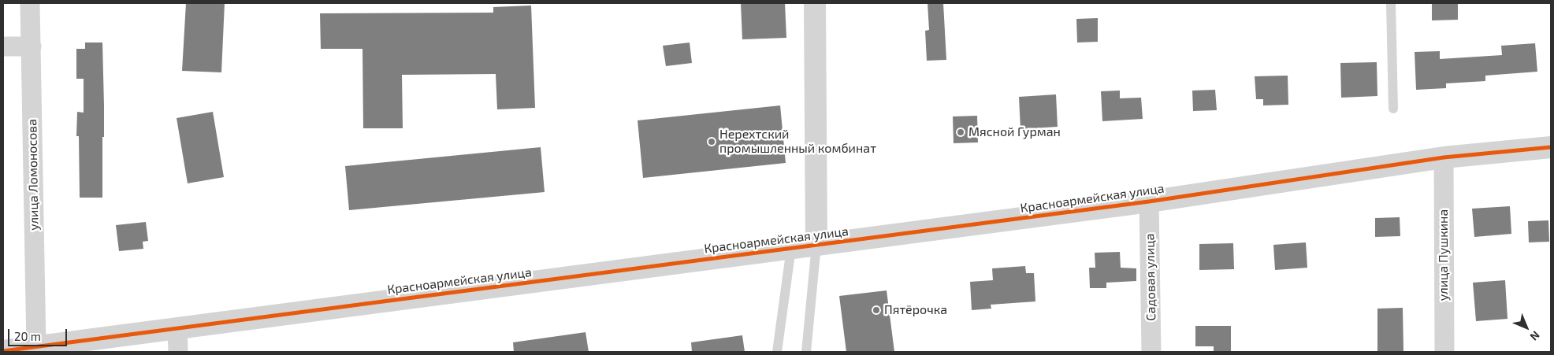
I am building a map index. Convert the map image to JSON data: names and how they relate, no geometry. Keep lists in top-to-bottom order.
{
  "streets": {
    "street": [
      "улица Ломоносова",
      "Красноармейская улица",
      "улица Пушкина",
      "Садовая улица"
    ]
  },
  "crossings": [
    ["улица Ломоносова", "Красноармейская улица"],
    ["Красноармейская улица", "улица Пушкина"],
    ["Красноармейская улица", "Садовая улица"]
  ],
  "places": ["Мясной Гурман", "Нерехтский промышленный комбинат", "Пятёрочка"],
  "scale_bar": "20 m",
  "north": "bottom right"
}
